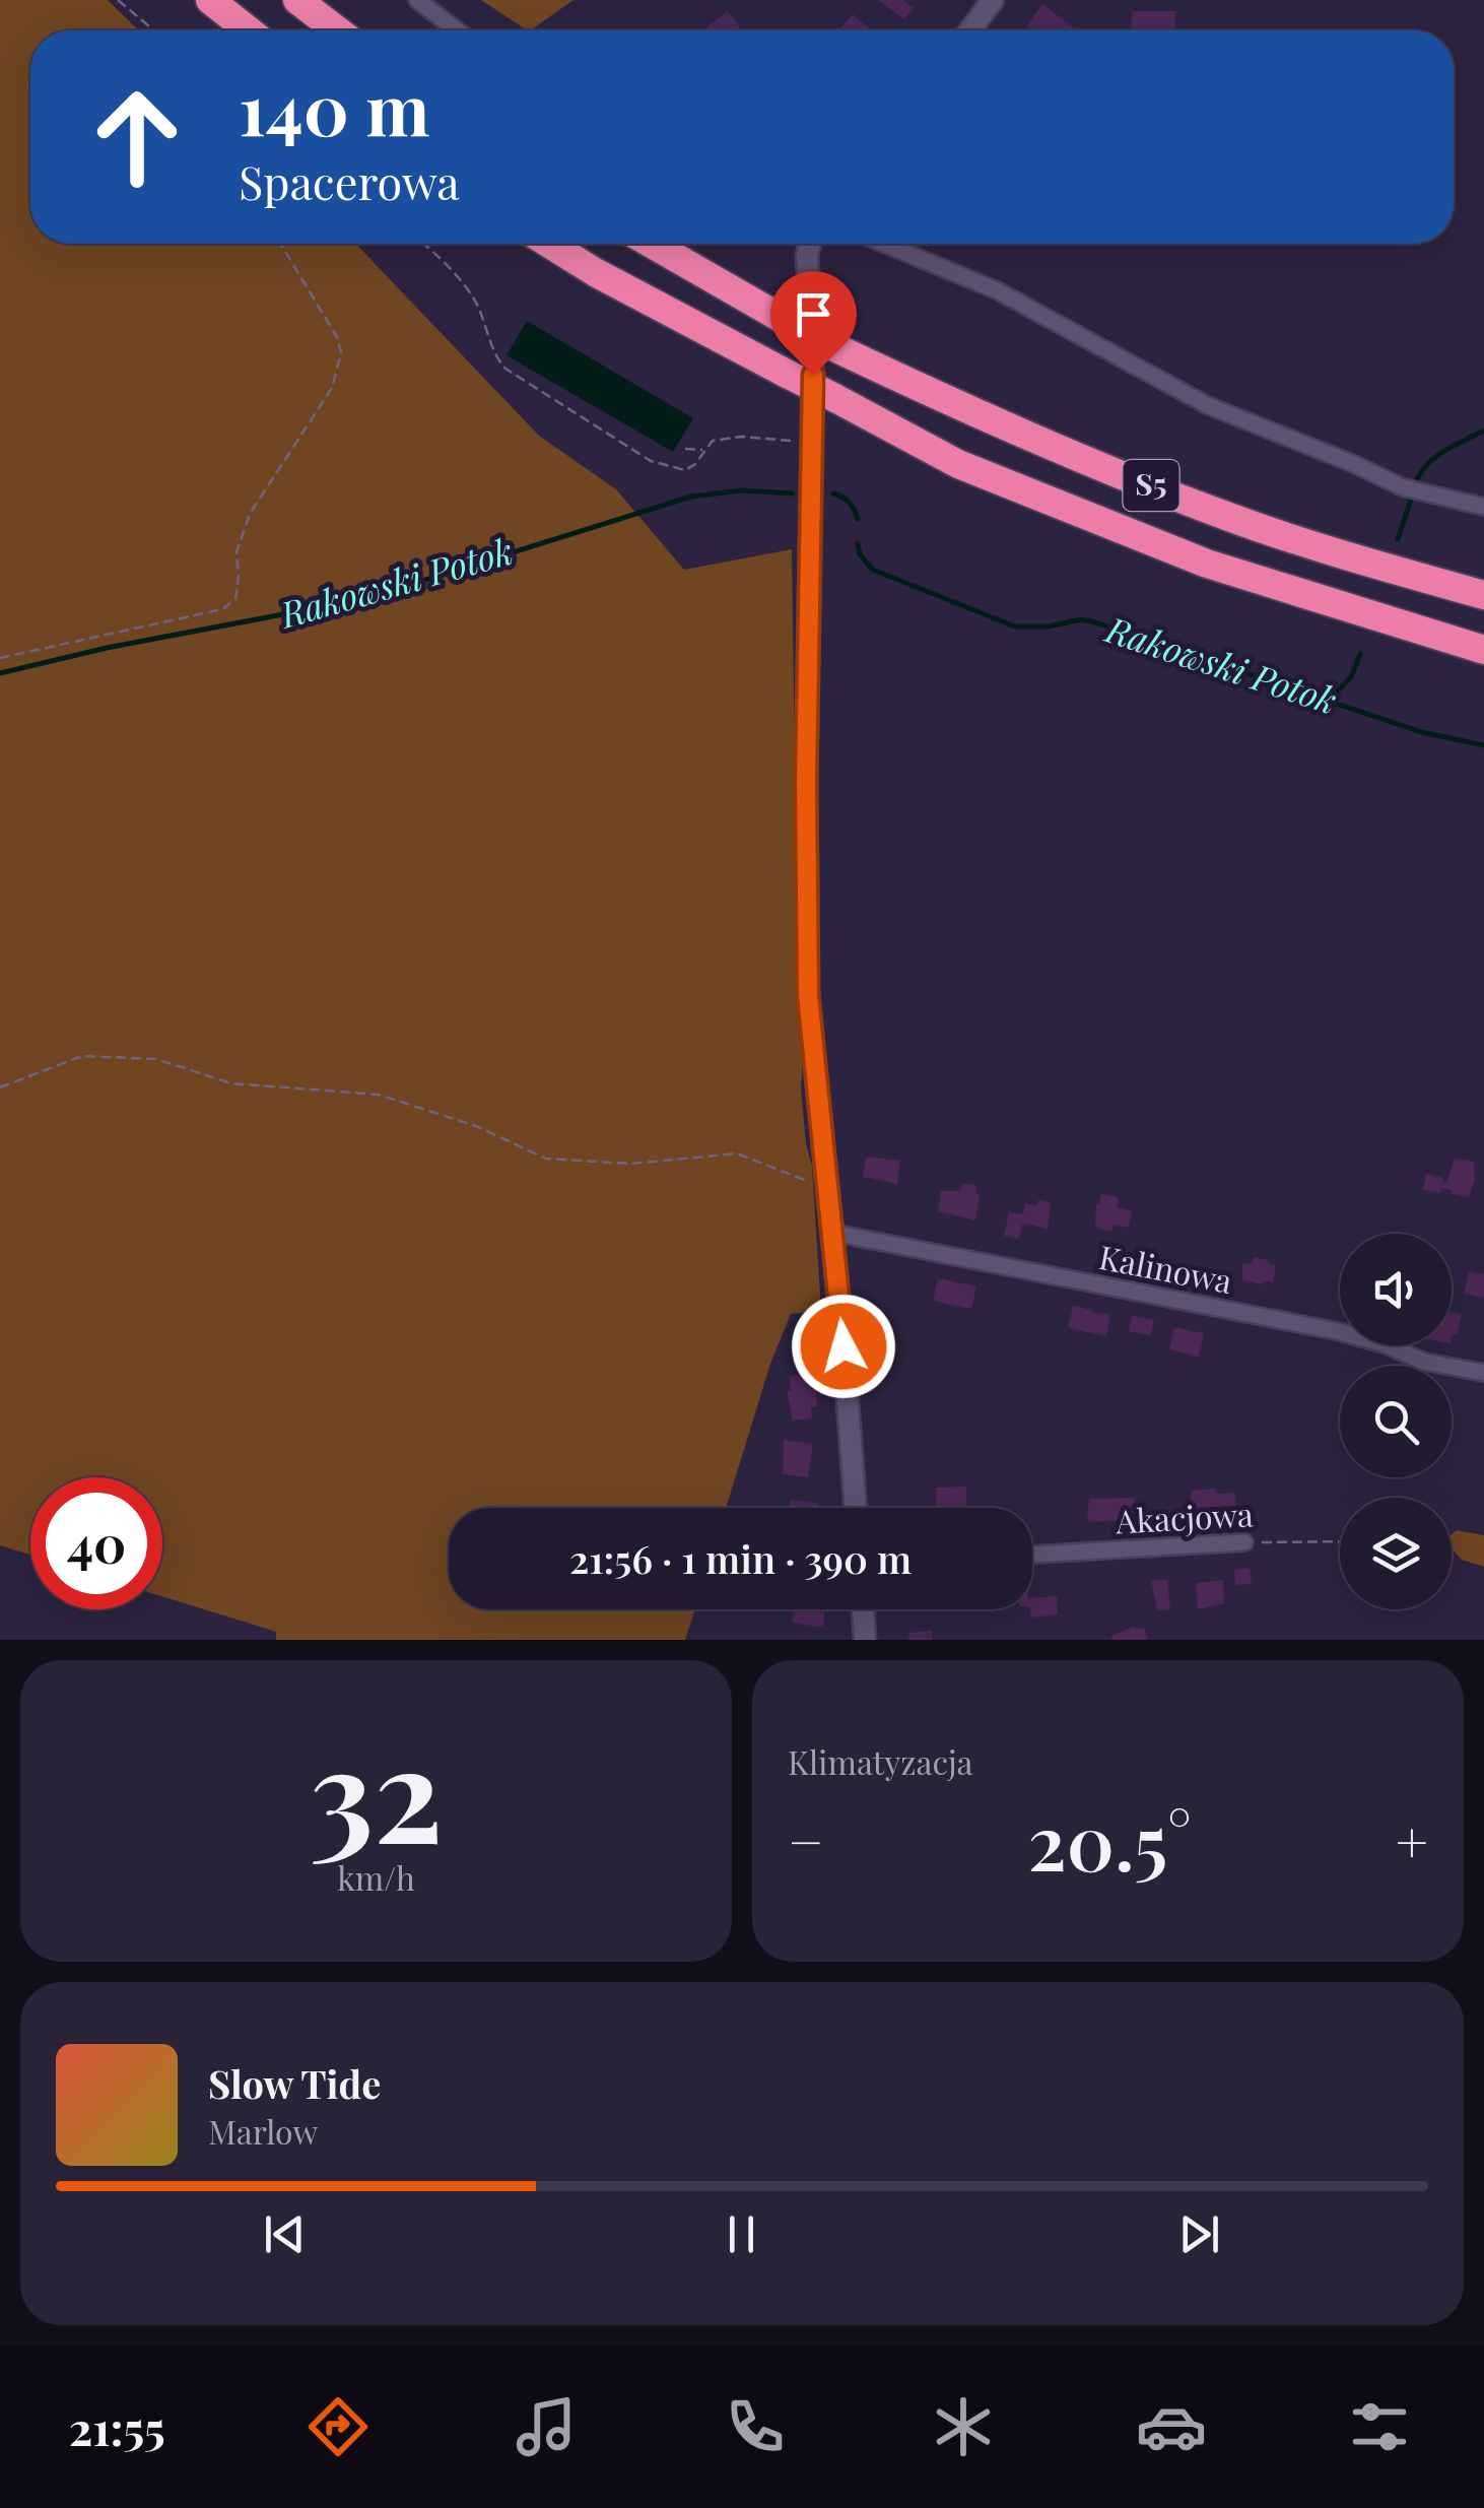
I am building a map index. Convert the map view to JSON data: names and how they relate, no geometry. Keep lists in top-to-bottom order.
{
  "streets": {
    "highway": ["S5"],
    "street": ["Kalinowa", "Akacjowa"]
  },
  "water": ["Rakowski Potok"],
  "page": {
    "turn": ["140 m", "Spacerowa"],
    "limit": "40",
    "trip": "21:56 · 1 min · 390 m",
    "tile": [
      ["32", "km/h"],
      "Klimatyzacja"
    ],
    "heat": ["−", "20.5°", "+"],
    "song": ["Slow Tide", "Marlow"],
    "tabs": "21:55"
  }
}
